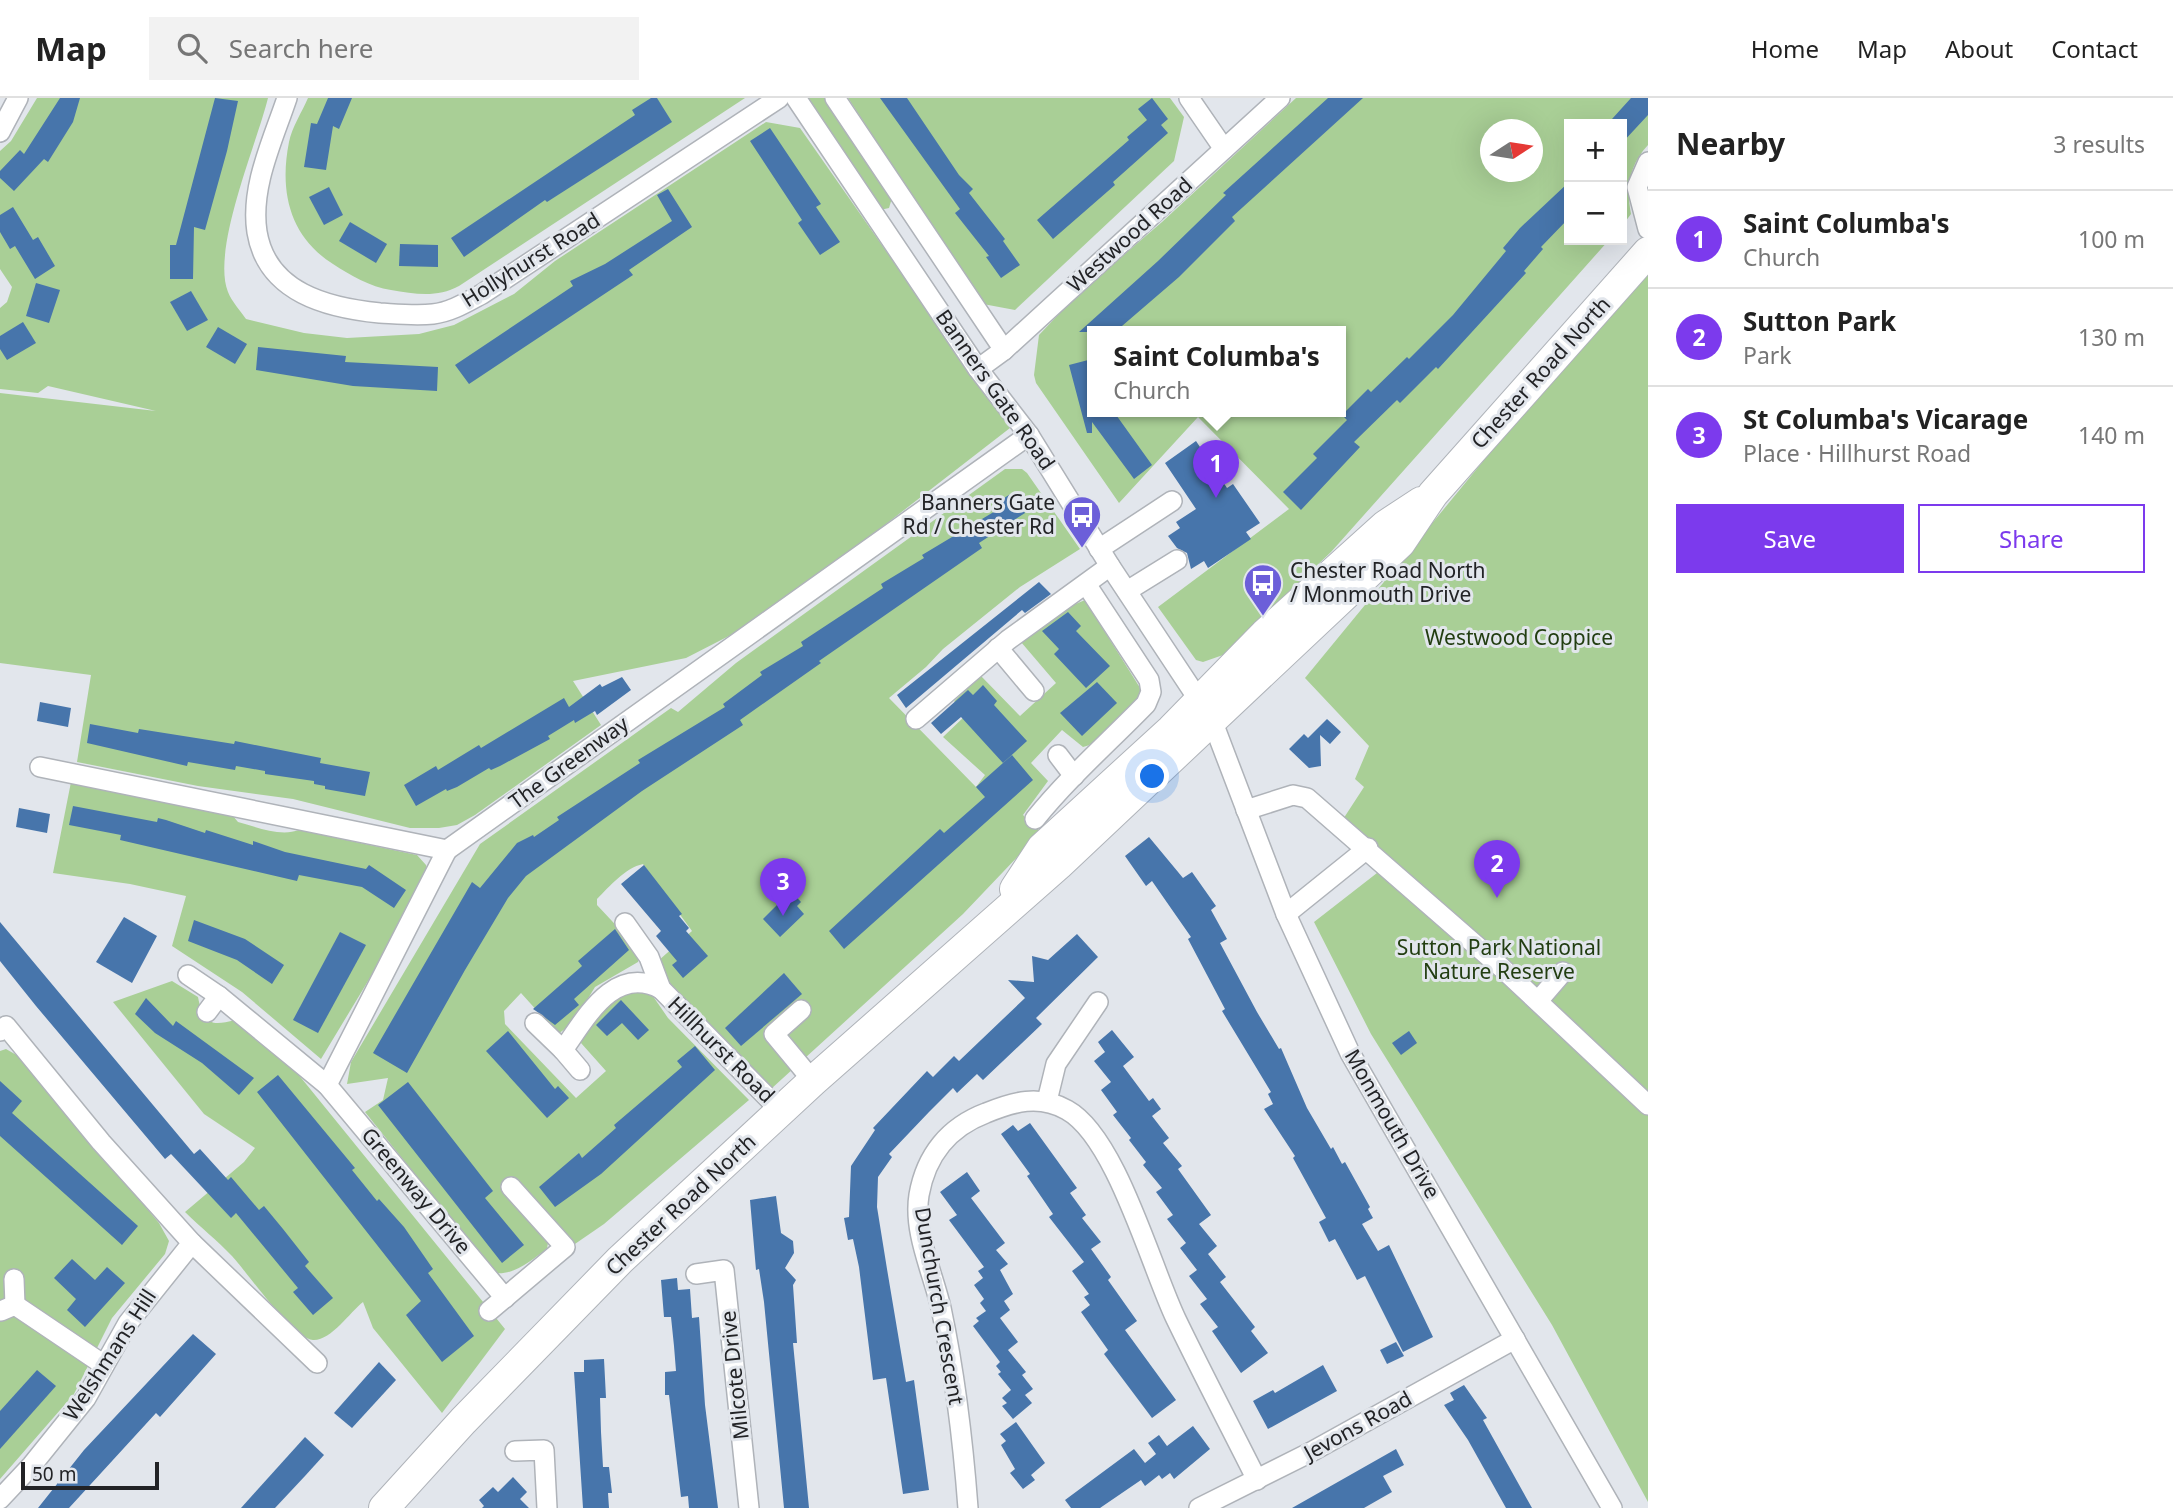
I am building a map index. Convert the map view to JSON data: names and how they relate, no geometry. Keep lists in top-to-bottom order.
{
  "streets": {
    "highway": ["Chester Road North"],
    "street": [
      "Westwood Road",
      "Hollyhurst Road",
      "Banners Gate Road",
      "The Greenway",
      "Hillhurst Road",
      "Monmouth Drive",
      "Greenway Drive",
      "Dunchurch Crescent",
      "Welshmans Hill",
      "Milcote Drive",
      "Jevons Road"
    ]
  },
  "crossings": [
    ["Westwood Road", "Banners Gate Road"],
    ["Chester Road North", "Banners Gate Road"],
    ["Chester Road North", "Hillhurst Road"],
    ["Chester Road North", "Monmouth Drive"],
    ["Banners Gate Road", "The Greenway"],
    ["Banners Gate Road", "Monmouth Drive"],
    ["Monmouth Drive", "Jevons Road"]
  ],
  "parks": ["Westwood Coppice", "Sutton Park National Nature Reserve"],
  "places": {
    "bus stop": ["Banners Gate Rd / Chester Rd", "Chester Road North / Monmouth Drive"]
  },
  "scale_bar": "50 m",
  "north": "right",
  "page": {
    "header": "Map",
    "search": "Search here",
    "nav": [
      "Home",
      "Map",
      "About",
      "Contact"
    ],
    "heading": ["Nearby", "3 results"],
    "map_buttons": ["+", "−"],
    "list": [
      {
        "mark": "1",
        "name": "Saint Columba's",
        "note": "Church",
        "value": "100 m"
      },
      {
        "mark": "2",
        "name": "Sutton Park",
        "note": "Park",
        "value": "130 m"
      },
      {
        "mark": "3",
        "name": "St Columba's Vicarage",
        "note": "Place · Hillhurst Road",
        "value": "140 m"
      }
    ],
    "popup": ["Saint Columba's", "Church"],
    "pins": ["1", "2", "3"],
    "buttons": ["Save", "Share"],
    "scale": "50 m"
  }
}
